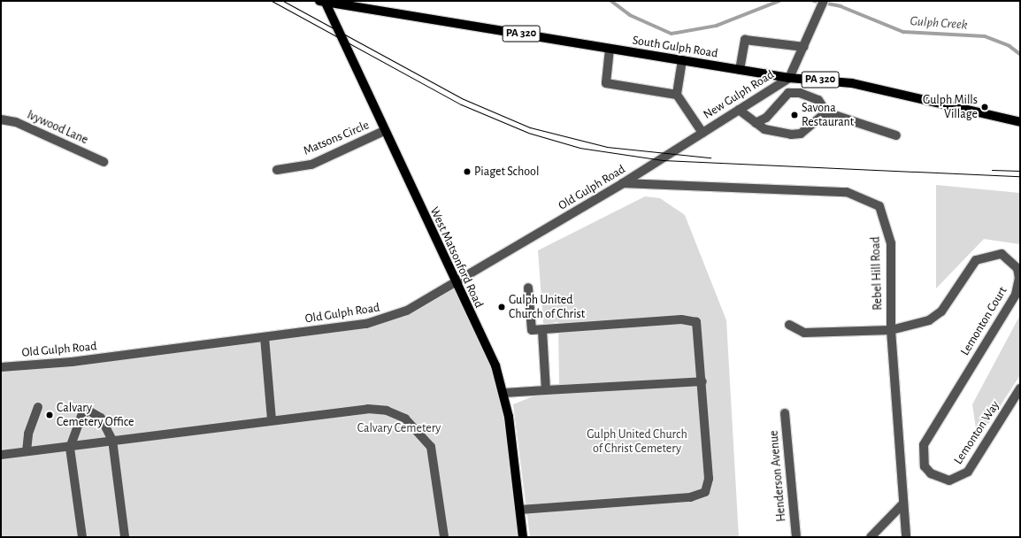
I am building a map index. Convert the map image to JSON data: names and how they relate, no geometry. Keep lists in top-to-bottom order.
{
  "streets": {
    "main road": ["PA 320", "South Gulph Road", "West Matsonford Road"],
    "street": [
      "New Gulph Road",
      "Ivywood Lane",
      "Matsons Circle",
      "Old Gulph Road",
      "Rebel Hill Road",
      "Lemonton Court",
      "Lemonton Way",
      "Henderson Avenue"
    ]
  },
  "crossings": [
    ["South Gulph Road", "New Gulph Road"],
    ["South Gulph Road", "West Matsonford Road"],
    ["New Gulph Road", "Old Gulph Road"],
    ["Matsons Circle", "West Matsonford Road"],
    ["Old Gulph Road", "West Matsonford Road"],
    ["Old Gulph Road", "Rebel Hill Road"],
    ["Rebel Hill Road", "Lemonton Court"],
    ["Lemonton Court", "Lemonton Way"]
  ],
  "water": ["Gulph Creek"],
  "parks": ["Calvary Cemetery", "Gulph United Church of Christ Cemetery"],
  "places": [
    "Gulph Mills Village",
    "Savona Restaurant",
    "Piaget School",
    "Gulph United Church of Christ",
    "Calvary Cemetery Office"
  ]
}
